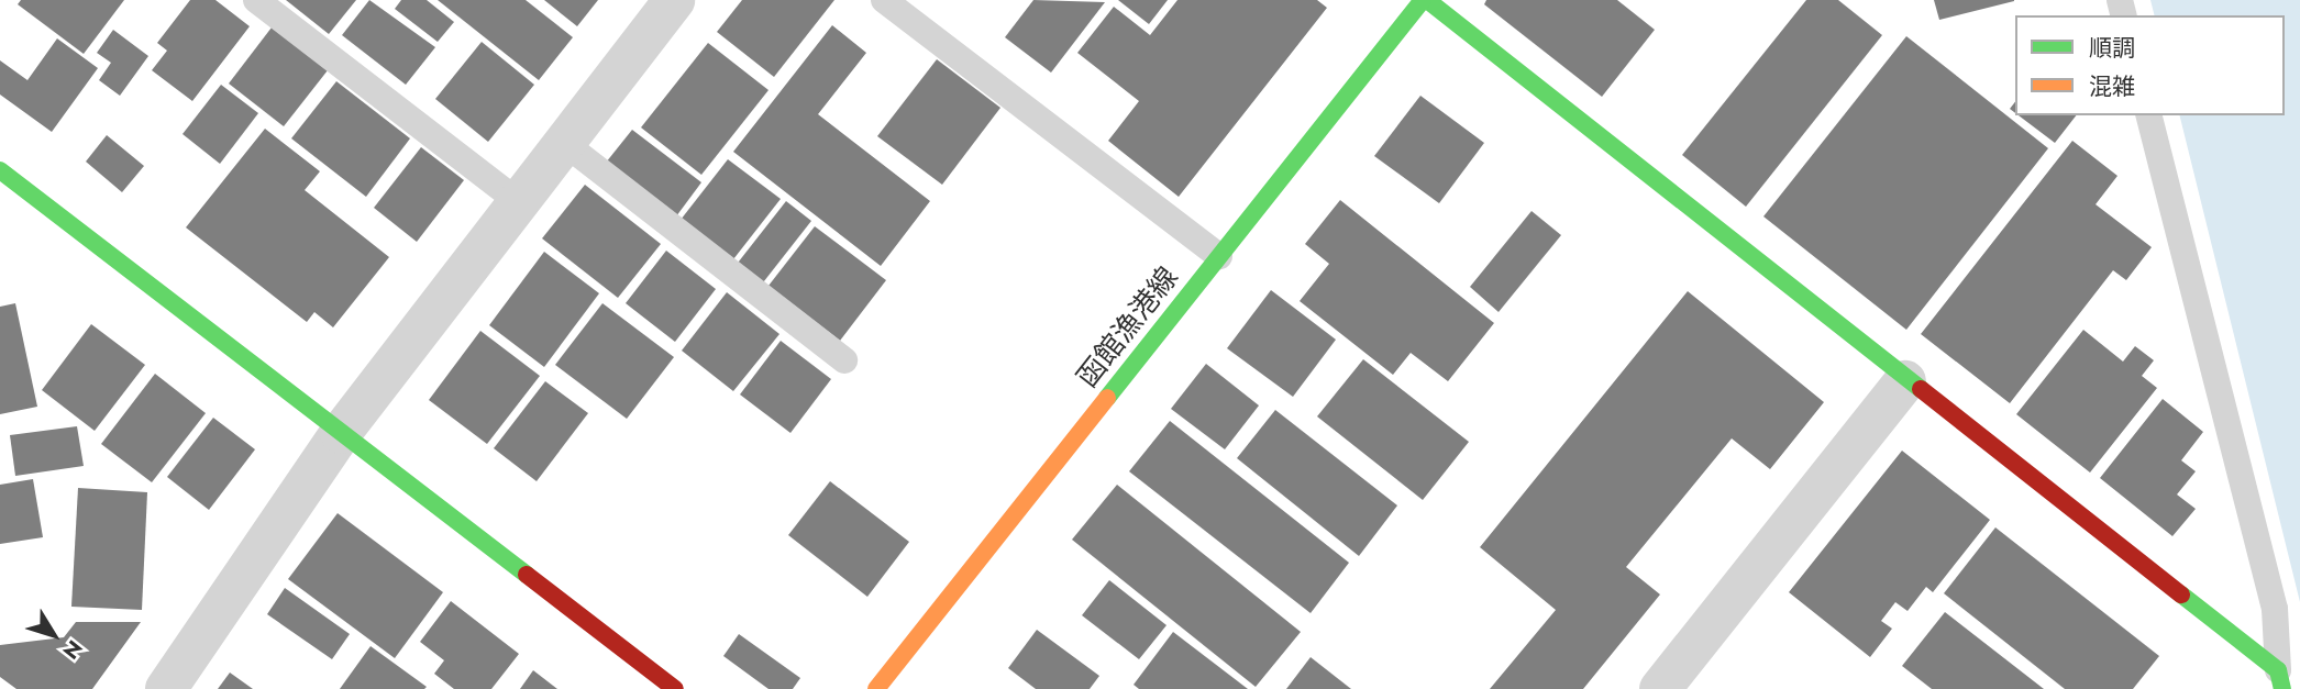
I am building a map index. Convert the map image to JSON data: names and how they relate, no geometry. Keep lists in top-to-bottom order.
{
  "streets": {
    "street": ["函館漁港線"]
  },
  "legend": ["順調", "混雑"],
  "north": "bottom right"
}
